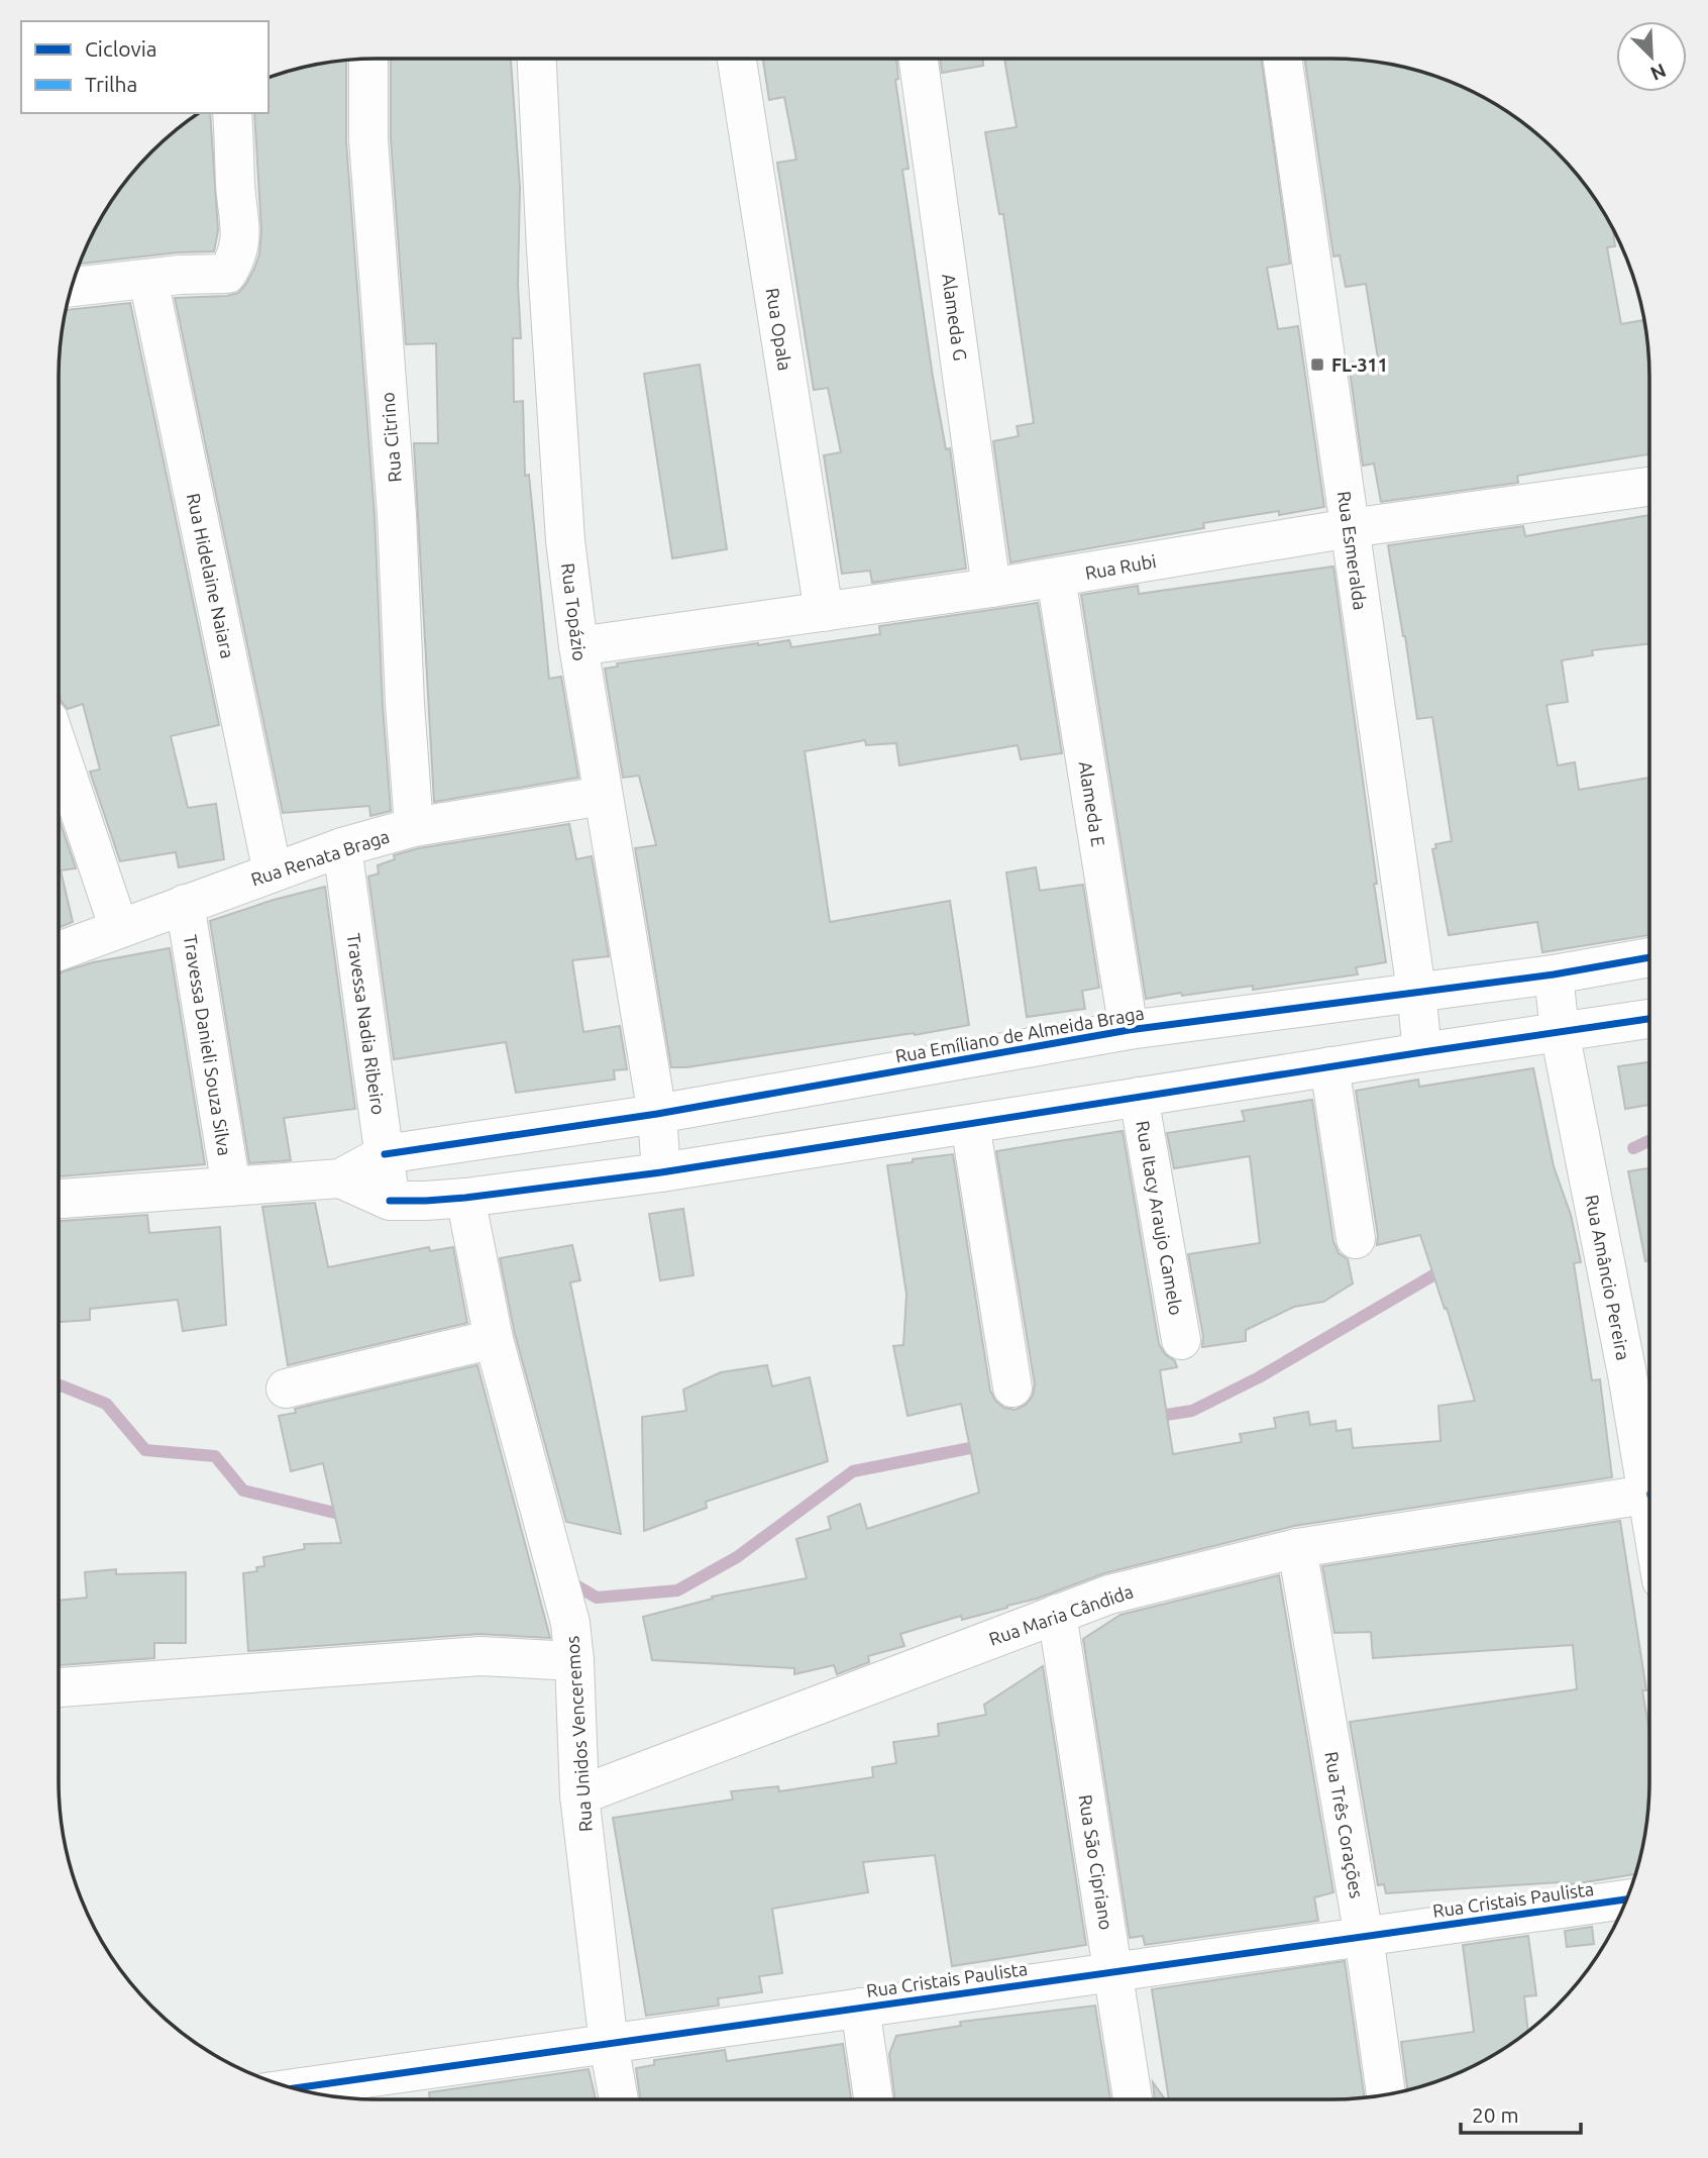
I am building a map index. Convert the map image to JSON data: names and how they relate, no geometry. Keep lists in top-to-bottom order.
{
  "streets": {
    "street": [
      "Alameda G",
      "Rua Opala",
      "Rua Citrino",
      "Rua Esmeralda",
      "Rua Rubi",
      "Rua Hidelaine Naiara",
      "Rua Topázio",
      "Alameda E",
      "Rua Renata Braga",
      "Travessa Nadia Ribeiro",
      "Rua Emíliano de Almeida Braga",
      "Travessa Danieli Souza Silva",
      "Rua Itacy Araujo Camelo",
      "Rua Amâncio Pereira",
      "Rua Maria Cândida",
      "Rua Unidos Venceremos",
      "Rua Três Corações",
      "Rua São Cipriano",
      "Rua Cristais Paulista"
    ]
  },
  "crossings": [
    ["Alameda G", "Rua Rubi"],
    ["Rua Opala", "Rua Rubi"],
    ["Rua Citrino", "Rua Renata Braga"],
    ["Rua Esmeralda", "Rua Rubi"],
    ["Rua Esmeralda", "Rua Emíliano de Almeida Braga"],
    ["Rua Rubi", "Rua Topázio"],
    ["Rua Rubi", "Alameda E"],
    ["Rua Hidelaine Naiara", "Rua Renata Braga"],
    ["Rua Topázio", "Rua Renata Braga"],
    ["Rua Topázio", "Rua Emíliano de Almeida Braga"],
    ["Alameda E", "Rua Emíliano de Almeida Braga"],
    ["Rua Renata Braga", "Travessa Nadia Ribeiro"],
    ["Rua Renata Braga", "Travessa Danieli Souza Silva"],
    ["Travessa Nadia Ribeiro", "Rua Emíliano de Almeida Braga"],
    ["Rua Emíliano de Almeida Braga", "Travessa Danieli Souza Silva"],
    ["Rua Emíliano de Almeida Braga", "Rua Itacy Araujo Camelo"],
    ["Rua Emíliano de Almeida Braga", "Rua Amâncio Pereira"],
    ["Rua Emíliano de Almeida Braga", "Rua Unidos Venceremos"],
    ["Rua Amâncio Pereira", "Rua Maria Cândida"],
    ["Rua Maria Cândida", "Rua Unidos Venceremos"],
    ["Rua Maria Cândida", "Rua Três Corações"],
    ["Rua Maria Cândida", "Rua São Cipriano"],
    ["Rua Unidos Venceremos", "Rua Cristais Paulista"],
    ["Rua Três Corações", "Rua Cristais Paulista"],
    ["Rua São Cipriano", "Rua Cristais Paulista"]
  ],
  "places": {
    "transit": ["FL-311"]
  },
  "legend": ["Ciclovia", "Trilha"],
  "scale_bar": "20 m",
  "north": "bottom right"
}
